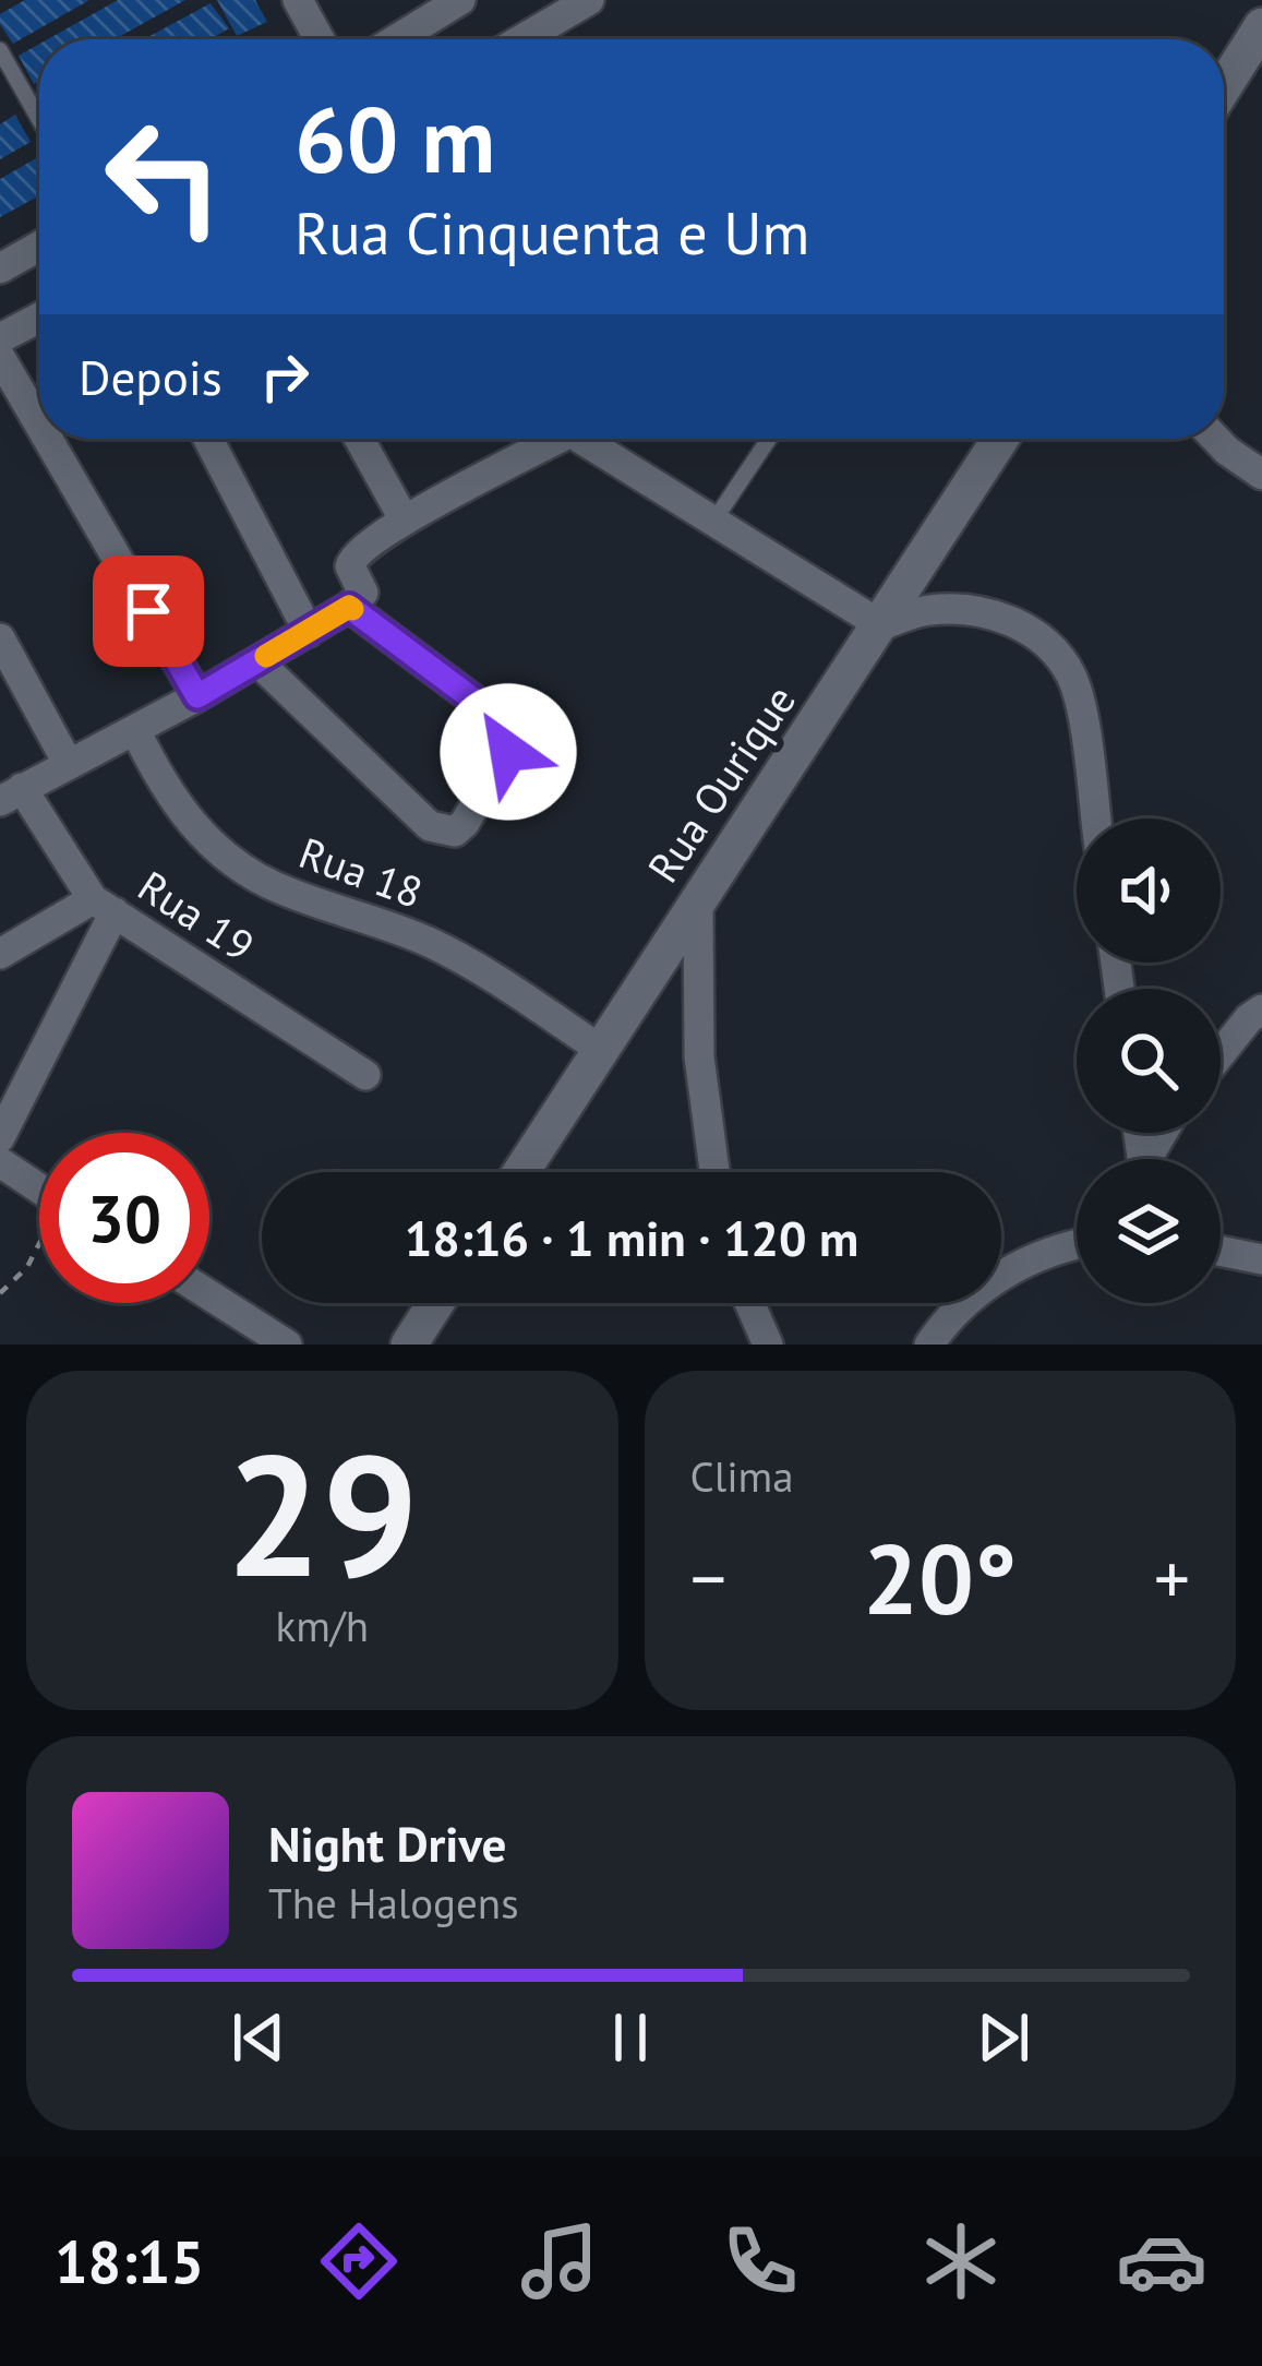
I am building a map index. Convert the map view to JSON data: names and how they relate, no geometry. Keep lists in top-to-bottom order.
{
  "streets": {
    "street": ["Rua Ourique", "Rua 18", "Rua 19"]
  },
  "crossings": [
    ["Rua Ourique", "Rua 18"]
  ],
  "page": {
    "turn": ["60 m", "Rua Cinquenta e Um"],
    "then": "Depois",
    "limit": "30",
    "trip": "18:16 · 1 min · 120 m",
    "tile": [
      ["29", "km/h"],
      "Clima"
    ],
    "heat": ["−", "20°", "+"],
    "song": ["Night Drive", "The Halogens"],
    "tabs": "18:15"
  }
}
